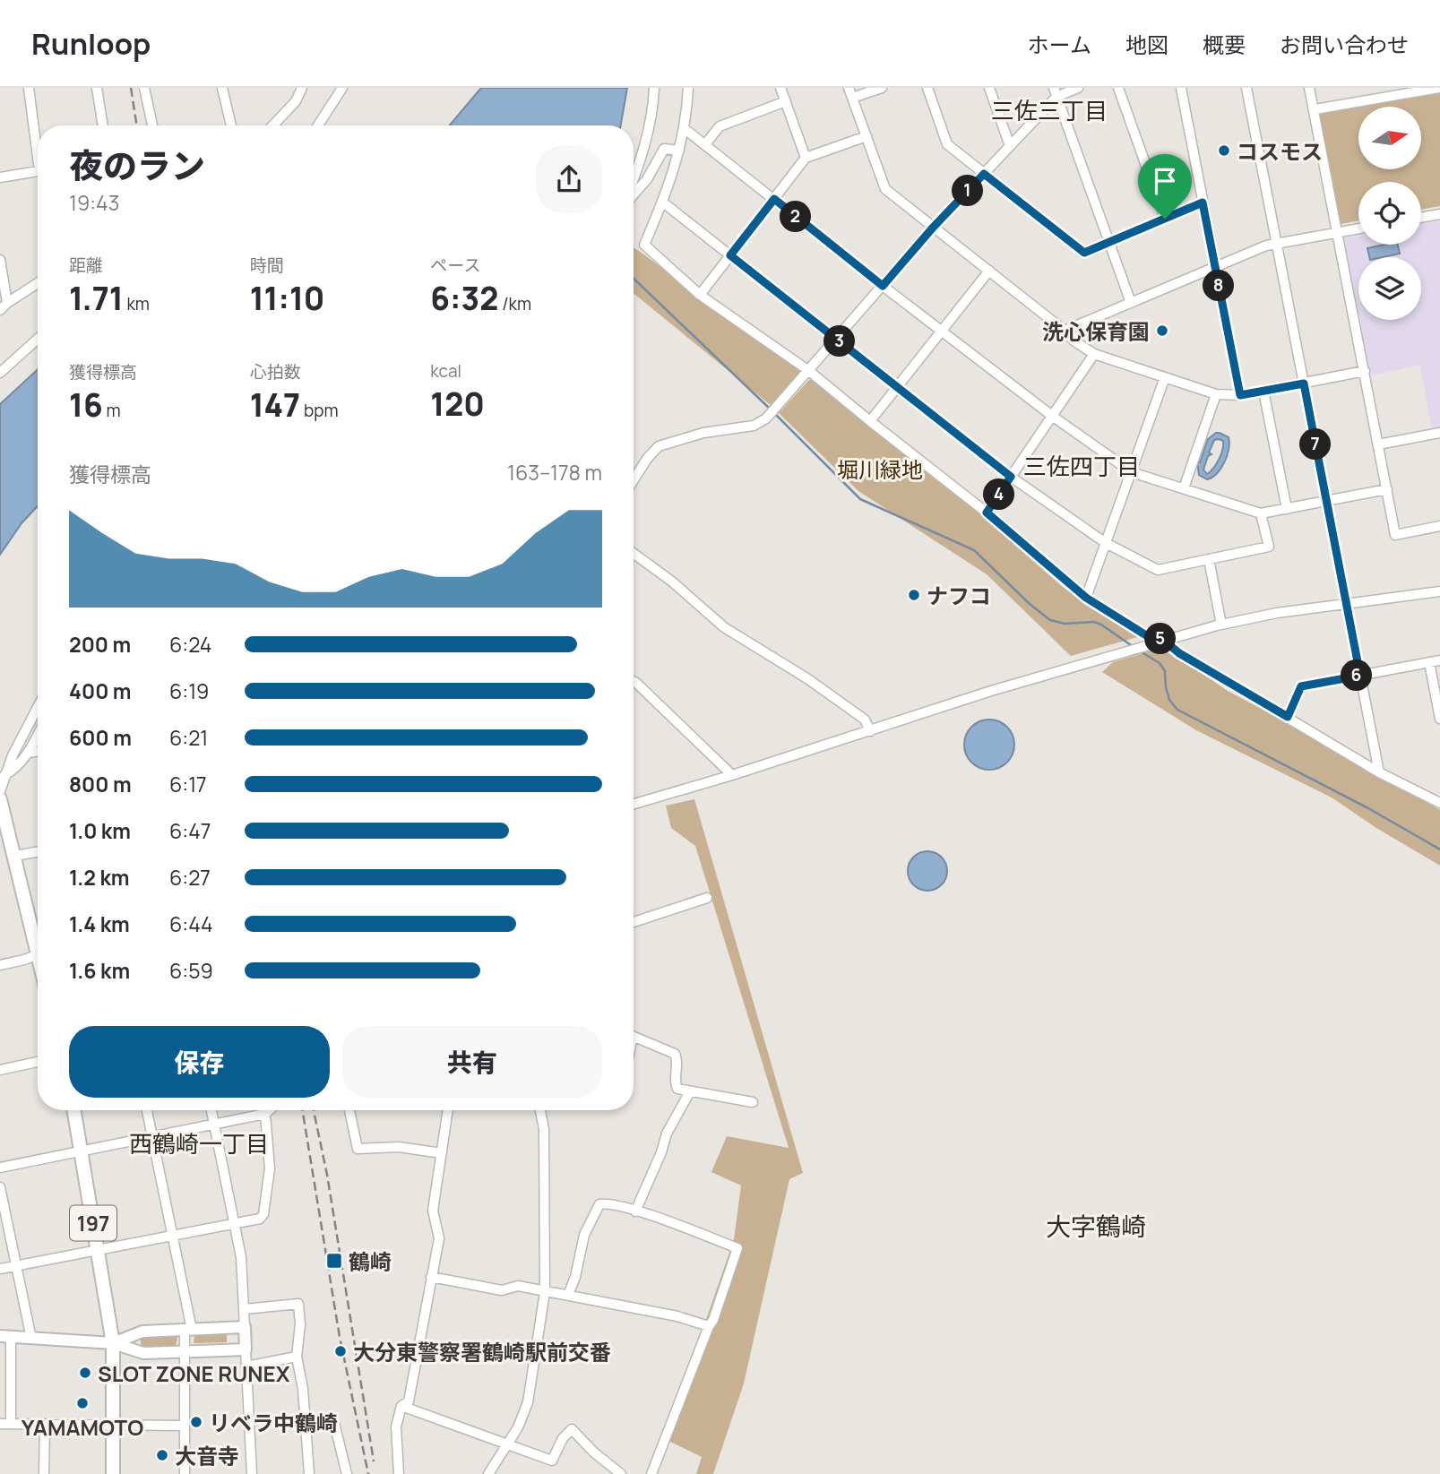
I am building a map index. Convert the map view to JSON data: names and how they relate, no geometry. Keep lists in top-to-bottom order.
{
  "streets": {
    "highway": ["197"]
  },
  "districts": [
    "三佐三丁目",
    "三佐四丁目",
    "西鶴崎一丁目",
    "大字鶴崎"
  ],
  "parks": ["堀川緑地"],
  "places": {
    "other": [
      "コスモス",
      "洗心保育園",
      "ナフコ",
      "大分東警察署鶴崎駅前交番",
      "SLOT ZONE RUNEX",
      "YAMAMOTO",
      "リベラ中鶴崎",
      "大音寺"
    ],
    "transit": ["鶴崎"]
  },
  "north": "right",
  "page": {
    "header": "Runloop",
    "nav": [
      "ホーム",
      "地図",
      "概要",
      "お問い合わせ"
    ],
    "heading": ["夜のラン", "19:43"],
    "pins": [
      "1",
      "2",
      "8",
      "3",
      "7",
      "4",
      "5",
      "6"
    ],
    "stats": [
      ["距離", "1.71 km"],
      ["時間", "11:10"],
      ["ペース", "6:32 /km"],
      ["獲得標高", "16 m"],
      ["心拍数", "147 bpm"],
      ["kcal", "120"]
    ],
    "chart": ["獲得標高", "163–178 m"],
    "list": [
      {
        "name": "200 m",
        "note": "6:24"
      },
      {
        "name": "400 m",
        "note": "6:19"
      },
      {
        "name": "600 m",
        "note": "6:21"
      },
      {
        "name": "800 m",
        "note": "6:17"
      },
      {
        "name": "1.0 km",
        "note": "6:47"
      },
      {
        "name": "1.2 km",
        "note": "6:27"
      },
      {
        "name": "1.4 km",
        "note": "6:44"
      },
      {
        "name": "1.6 km",
        "note": "6:59"
      }
    ],
    "buttons": ["保存", "共有"]
  }
}
